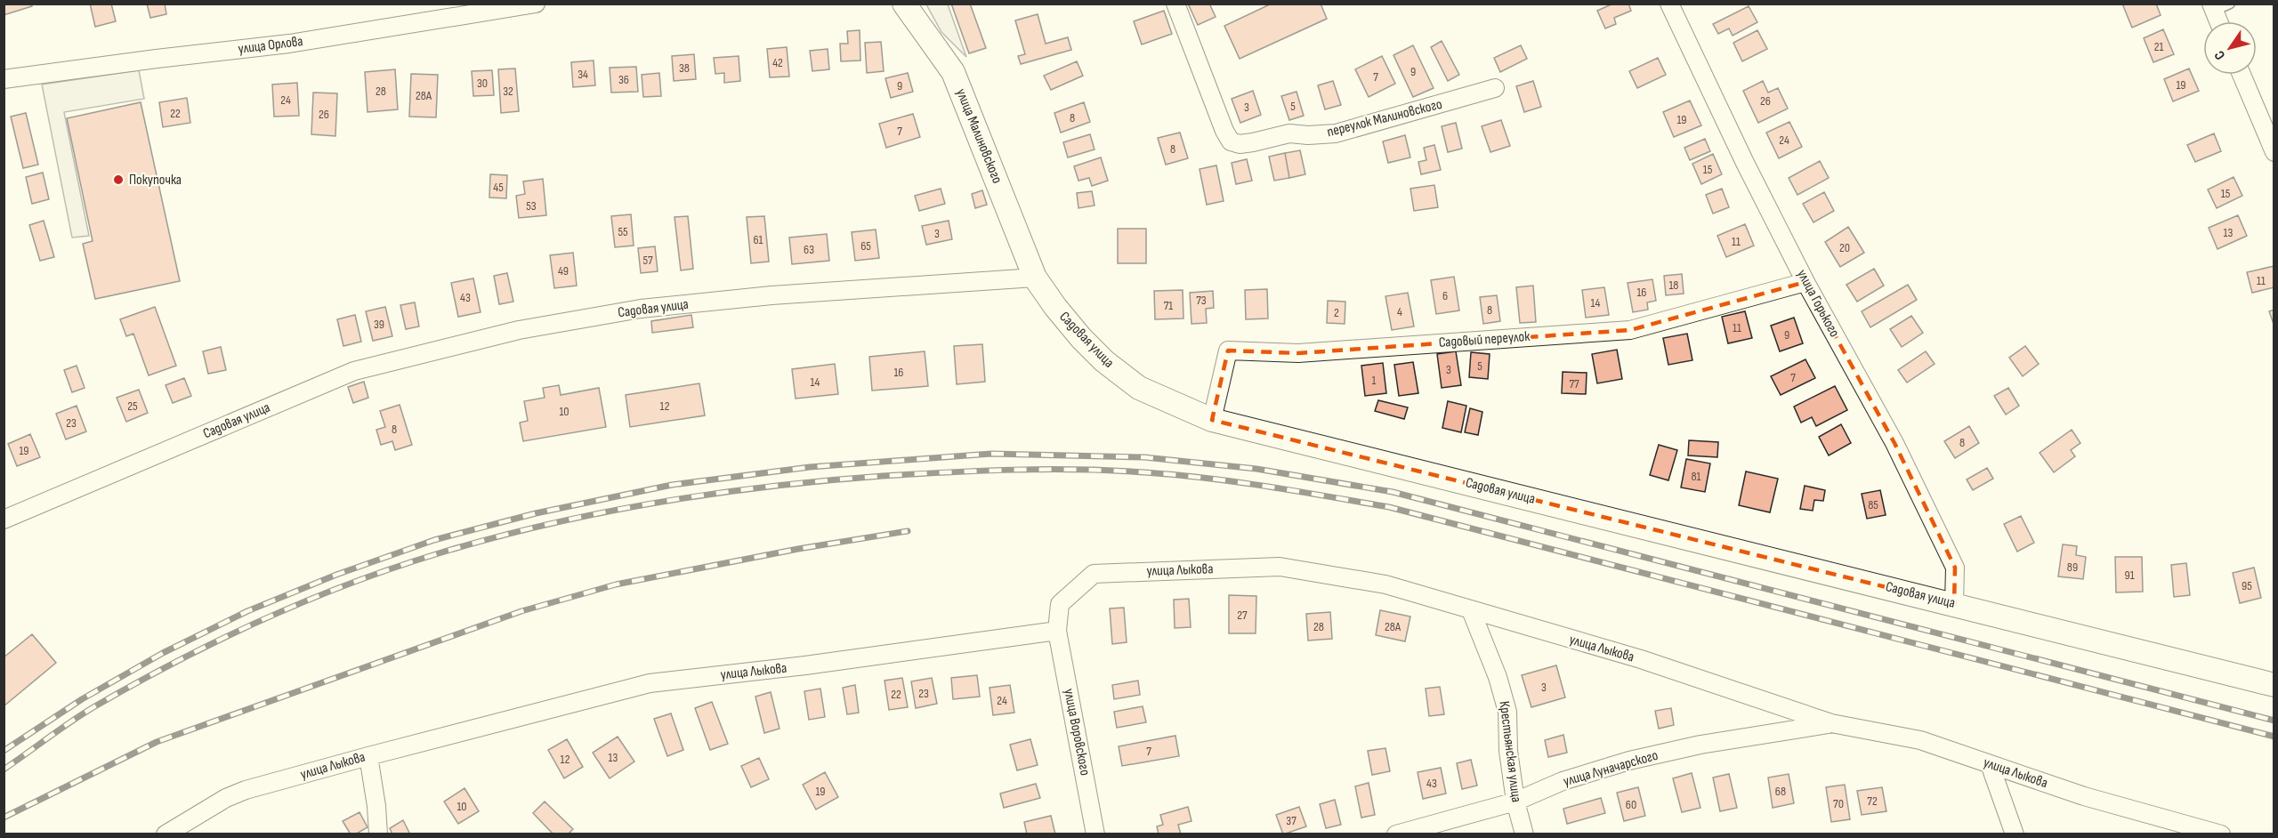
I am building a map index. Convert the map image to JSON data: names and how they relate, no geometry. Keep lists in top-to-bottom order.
{
  "streets": {
    "street": [
      "улица Орлова",
      "переулок Малиновского",
      "улица Малиновского",
      "улица Горького",
      "Садовая улица",
      "Садовый переулок",
      "улица Лыкова",
      "улица Воровского",
      "Крестьянская улица",
      "улица Луначарского"
    ]
  },
  "crossings": [
    ["улица Малиновского", "Садовая улица"],
    ["улица Горького", "Садовая улица"],
    ["улица Горького", "Садовый переулок"],
    ["Садовая улица", "Садовый переулок"],
    ["улица Лыкова", "улица Воровского"],
    ["улица Лыкова", "Крестьянская улица"],
    ["улица Лыкова", "улица Луначарского"],
    ["Крестьянская улица", "улица Луначарского"]
  ],
  "places": ["Покупочка"],
  "house_numbers": [
    "21",
    "42",
    "38",
    "9",
    "34",
    "7",
    "36",
    "30",
    "19",
    "9",
    "28",
    "32",
    "28А",
    "24",
    "26",
    "5",
    "3",
    "22",
    "26",
    "8",
    "19",
    "7",
    "24",
    "8",
    "15",
    "45",
    "15",
    "53",
    "55",
    "13",
    "3",
    "61",
    "11",
    "65",
    "20",
    "63",
    "57",
    "49",
    "11",
    "18",
    "16",
    "6",
    "43",
    "73",
    "14",
    "71",
    "8",
    "4",
    "2",
    "39",
    "11",
    "9",
    "5",
    "3",
    "16",
    "7",
    "1",
    "14",
    "77",
    "25",
    "12",
    "10",
    "23",
    "8",
    "8",
    "19",
    "81",
    "85",
    "89",
    "91",
    "95",
    "27",
    "28",
    "28А",
    "3",
    "23",
    "22",
    "24",
    "7",
    "13",
    "12",
    "43",
    "19",
    "68",
    "72",
    "70",
    "60",
    "10",
    "37"
  ],
  "north": "bottom left"
}
